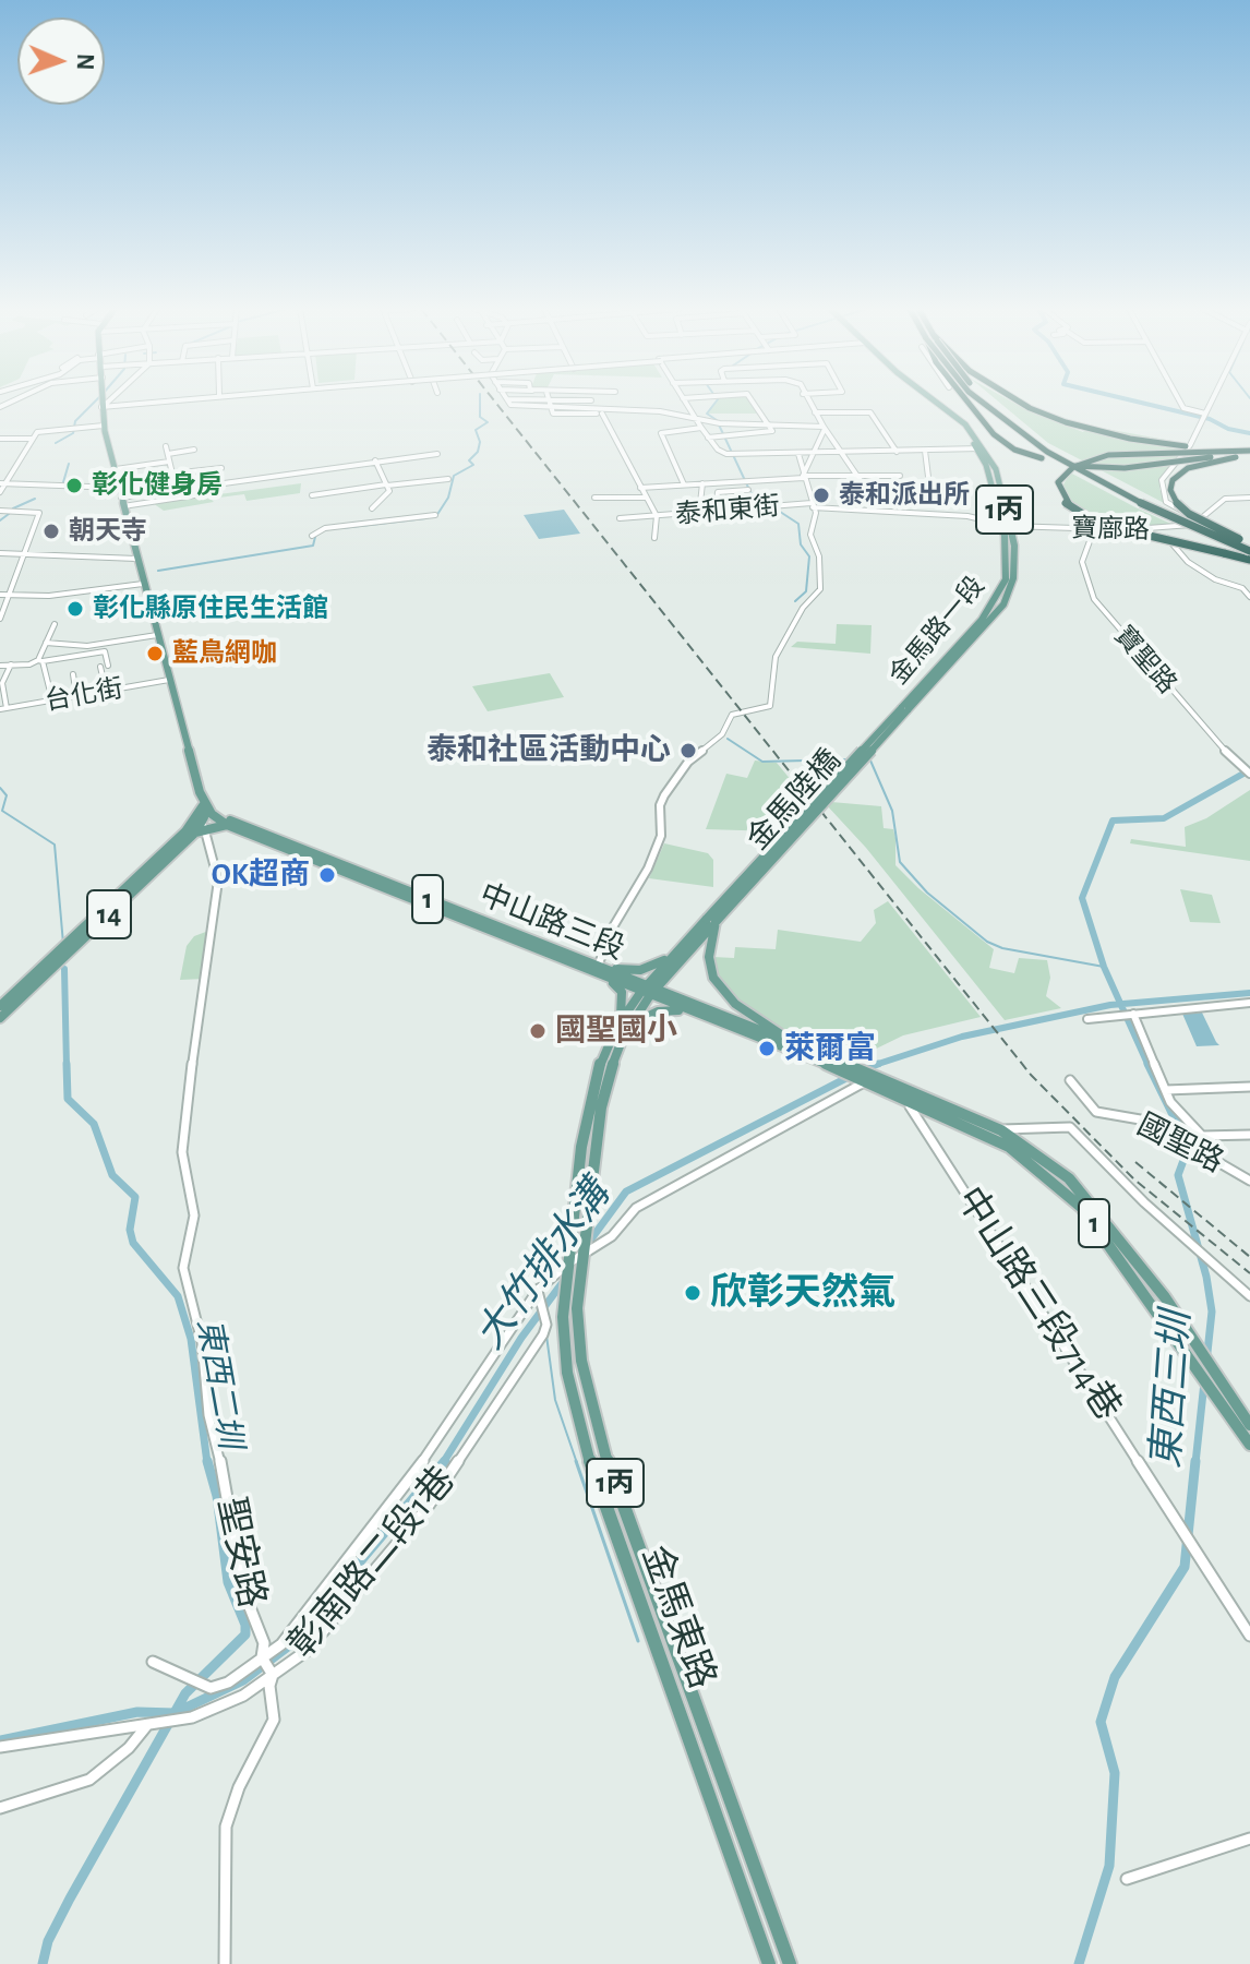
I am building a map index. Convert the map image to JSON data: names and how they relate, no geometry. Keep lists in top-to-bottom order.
{
  "streets": {
    "main road": [
      "1丙",
      "金馬路一段",
      "金馬陸橋",
      "1",
      "14",
      "中山路三段",
      "金馬東路"
    ],
    "street": [
      "泰和東街",
      "寶廍路",
      "寶聖路",
      "台化街",
      "國聖路",
      "中山路三段714巷",
      "聖安路",
      "彰南路二段1巷"
    ]
  },
  "crossings": [
    ["1丙", "金馬陸橋"],
    ["1丙", "1"],
    ["1丙", "中山路三段"],
    ["1丙", "金馬東路"],
    ["泰和東街", "寶廍路"],
    ["泰和東街", "金馬路一段"],
    ["寶廍路", "金馬路一段"],
    ["寶廍路", "寶聖路"],
    ["金馬路一段", "金馬陸橋"],
    ["台化街", "中山路三段"],
    ["金馬陸橋", "1"],
    ["1", "中山路三段"],
    ["14", "中山路三段"],
    ["14", "聖安路"],
    ["中山路三段", "金馬東路"],
    ["聖安路", "彰南路二段1巷"]
  ],
  "water": ["大竹排水溝", "東西二圳", "東西三圳"],
  "places": [
    "彰化健身房",
    "泰和派出所",
    "朝天寺",
    "彰化縣原住民生活館",
    "藍鳥網咖",
    "泰和社區活動中心",
    "OK超商",
    "國聖國小",
    "萊爾富",
    "欣彰天然氣"
  ],
  "north": "right"
}
